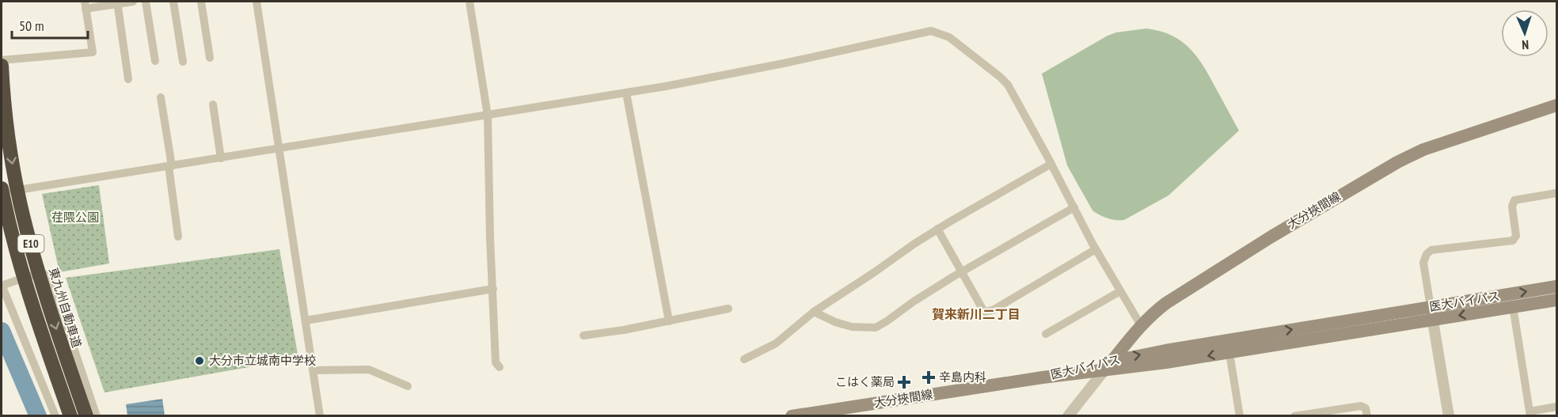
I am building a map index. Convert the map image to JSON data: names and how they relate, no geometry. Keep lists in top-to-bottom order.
{
  "streets": {
    "highway": ["E10", "東九州自動車道"],
    "main road": ["大分挾間線", "医大バイパス"]
  },
  "crossings": [
    ["大分挾間線", "医大バイパス"]
  ],
  "districts": ["賀来新川二丁目"],
  "parks": ["荏隈公園"],
  "places": {
    "other": ["大分市立城南中学校"],
    "health": ["辛島内科", "こはく薬局"]
  },
  "scale_bar": "50 m",
  "north": "bottom"
}
